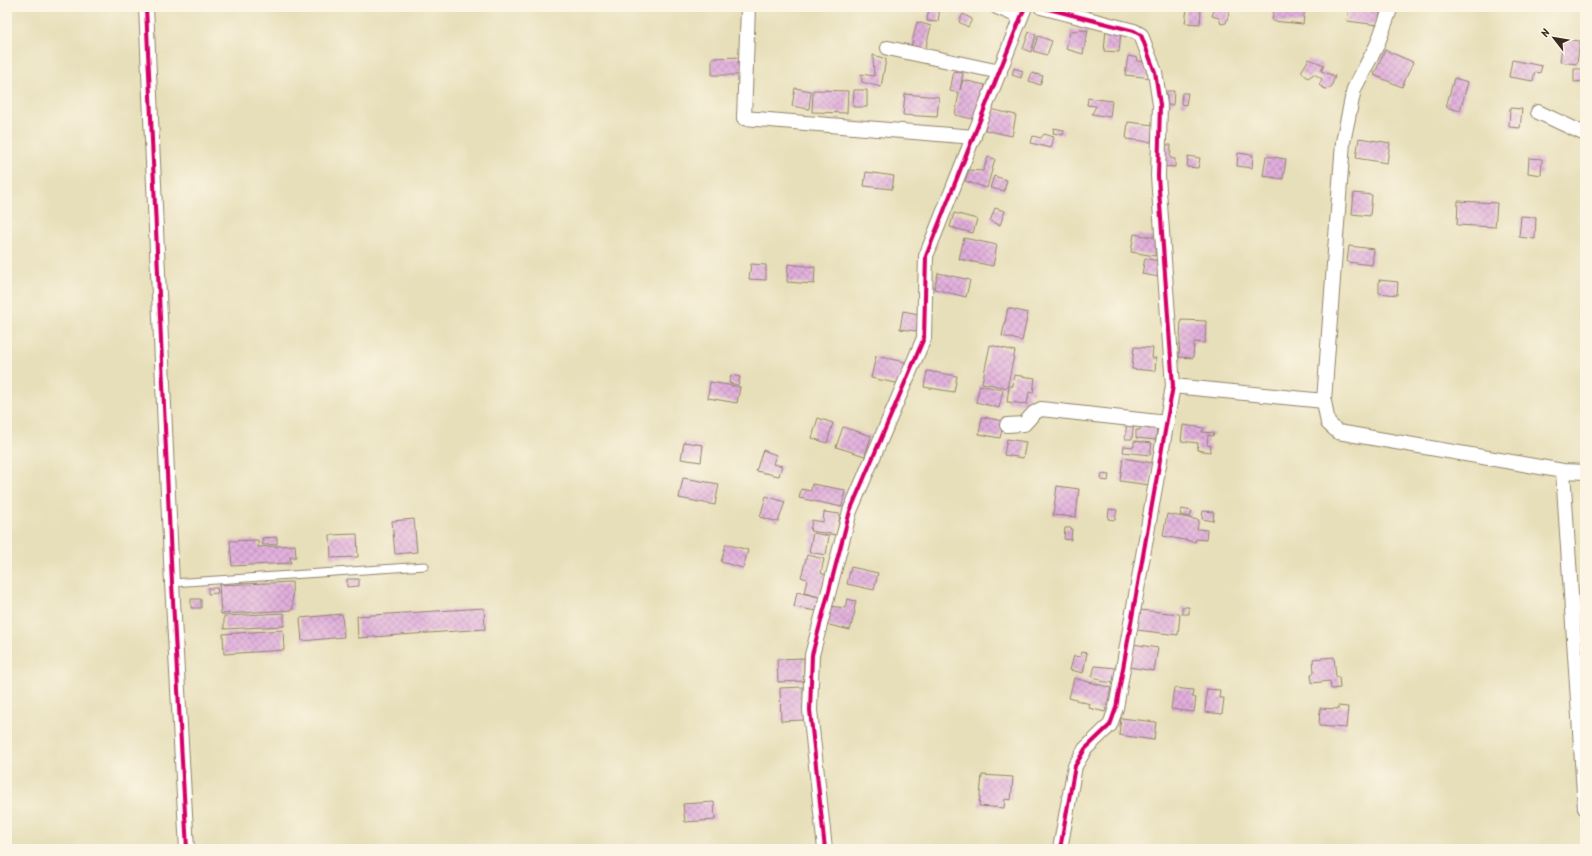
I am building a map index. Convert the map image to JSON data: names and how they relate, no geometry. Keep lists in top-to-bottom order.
{
  "north": "top left"
}
